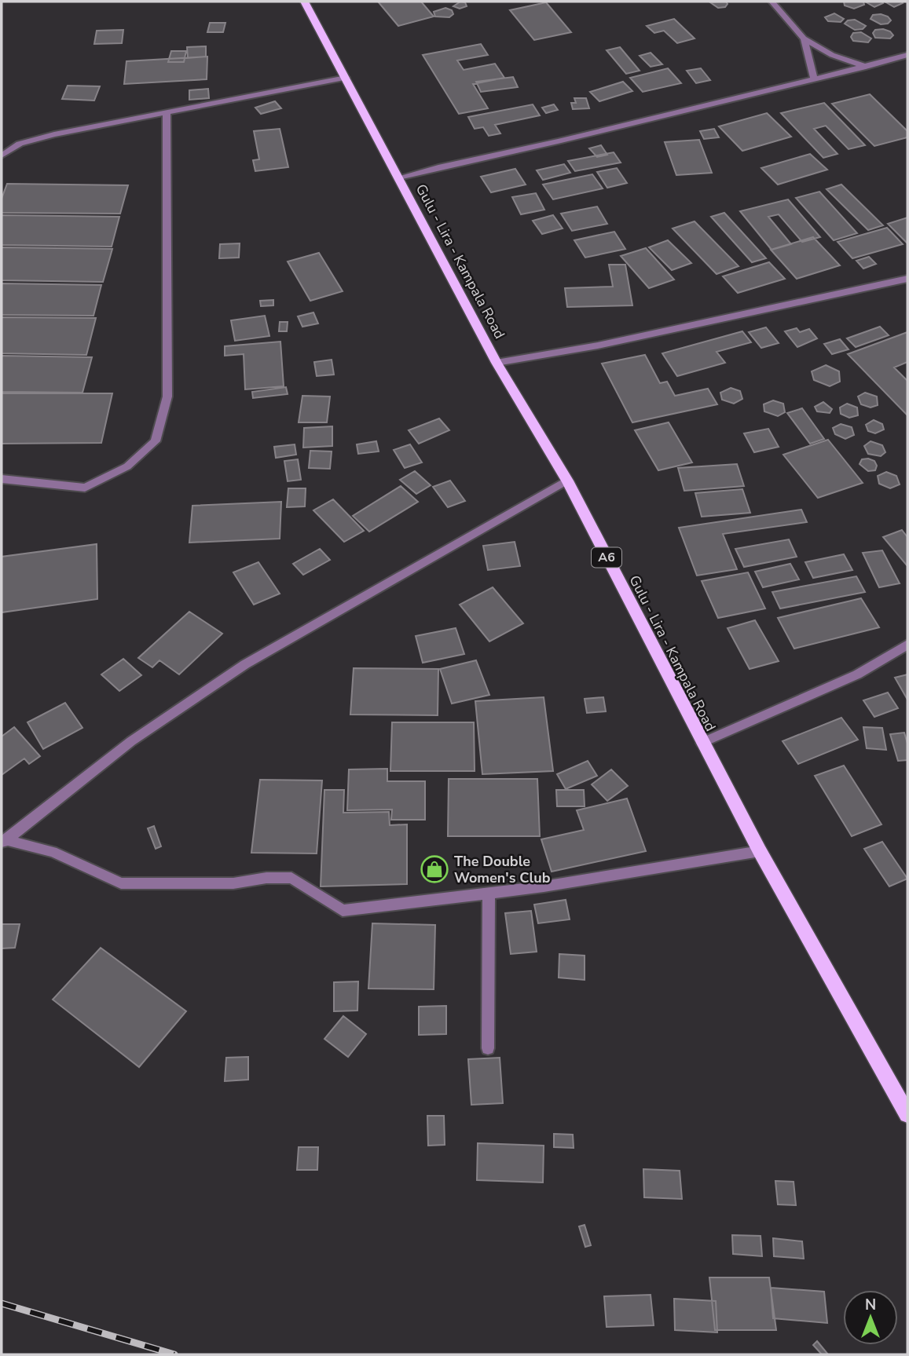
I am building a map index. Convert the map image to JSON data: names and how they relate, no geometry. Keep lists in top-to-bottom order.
{
  "streets": {
    "main road": ["Gulu - Lira - Kampala Road", "A6"]
  },
  "places": {
    "shop": ["The Double Women's Club"]
  },
  "north": "top"
}
